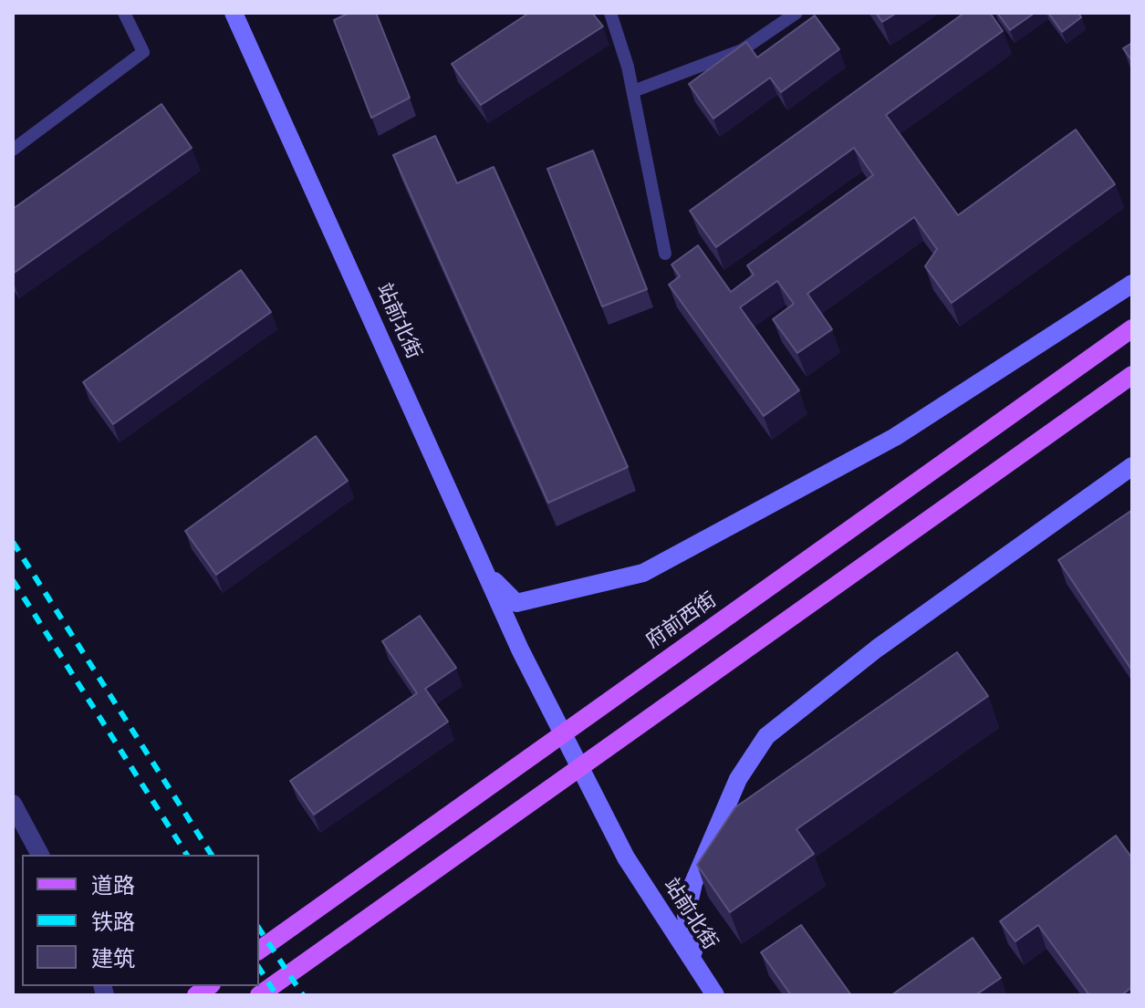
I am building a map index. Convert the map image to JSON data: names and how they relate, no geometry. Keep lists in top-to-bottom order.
{
  "streets": {
    "main road": ["站前北街", "府前西街"]
  },
  "legend": ["道路", "铁路", "建筑"]
}
